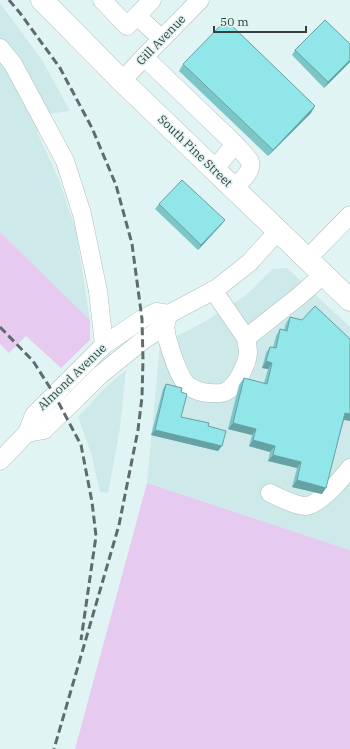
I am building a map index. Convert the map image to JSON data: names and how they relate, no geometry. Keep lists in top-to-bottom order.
{
  "streets": {
    "main road": ["South Pine Street"],
    "street": ["Gill Avenue", "Almond Avenue"]
  },
  "crossings": [
    ["Gill Avenue", "South Pine Street"],
    ["South Pine Street", "Almond Avenue"]
  ],
  "scale_bar": "50 m"
}
